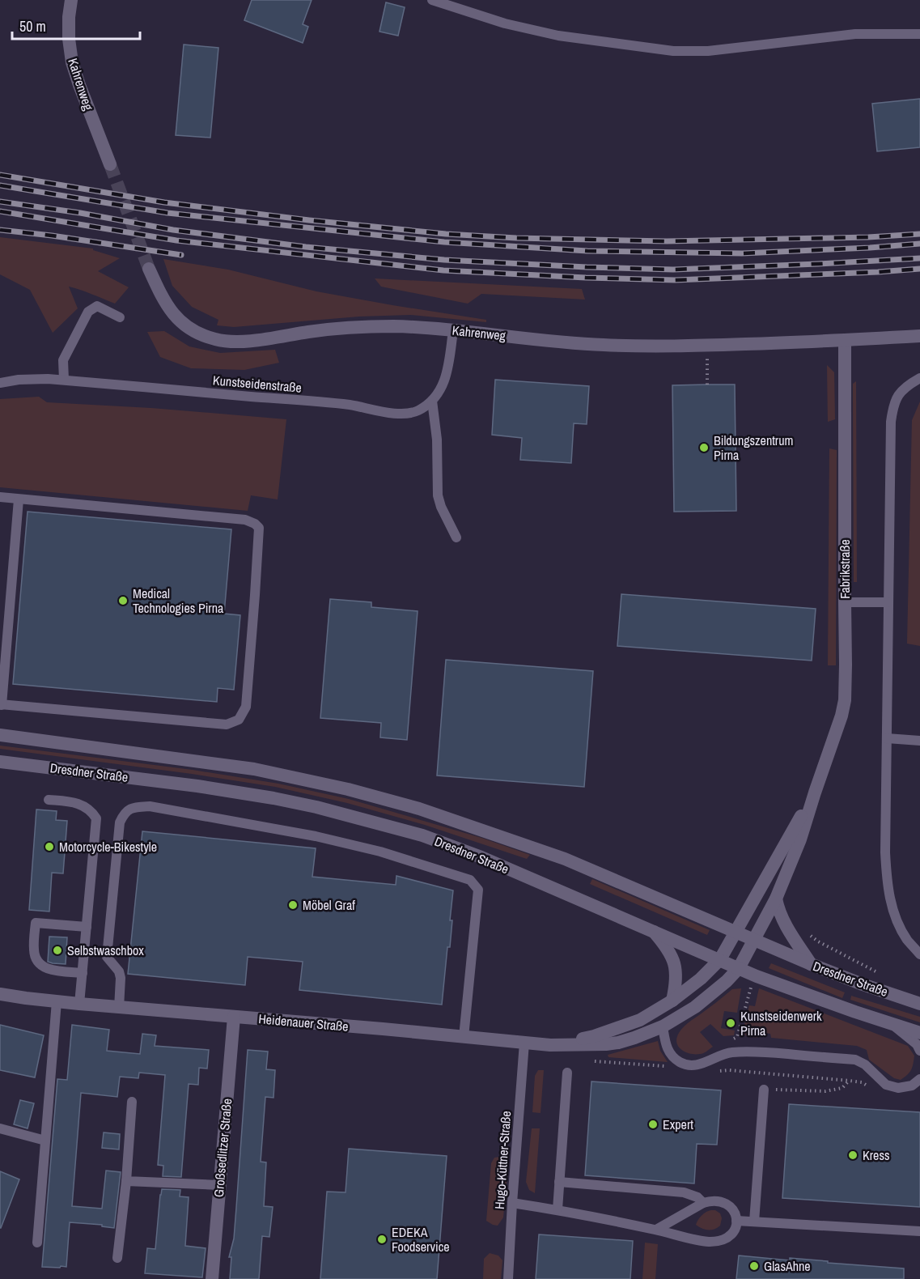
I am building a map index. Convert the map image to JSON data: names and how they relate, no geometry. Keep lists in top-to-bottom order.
{
  "streets": {
    "street": [
      "Kahrenweg",
      "Fabrikstraße",
      "Dresdner Straße",
      "Heidenauer Straße",
      "Großsedlitzer Straße"
    ],
    "lane": ["Kunstseidenstraße", "Hugo-Küttner-Straße"]
  },
  "crossings": [
    ["Kahrenweg", "Kunstseidenstraße"],
    ["Kahrenweg", "Fabrikstraße"],
    ["Fabrikstraße", "Dresdner Straße"],
    ["Fabrikstraße", "Heidenauer Straße"],
    ["Dresdner Straße", "Heidenauer Straße"],
    ["Heidenauer Straße", "Großsedlitzer Straße"],
    ["Heidenauer Straße", "Hugo-Küttner-Straße"]
  ],
  "places": [
    "Bildungszentrum Pirna",
    "Medical Technologies Pirna",
    "Motorcycle-Bikestyle",
    "Möbel Graf",
    "Selbstwaschbox",
    "Kunstseidenwerk Pirna",
    "Expert",
    "Kress",
    "EDEKA Foodservice",
    "GlasAhne"
  ],
  "scale_bar": "50 m"
}
